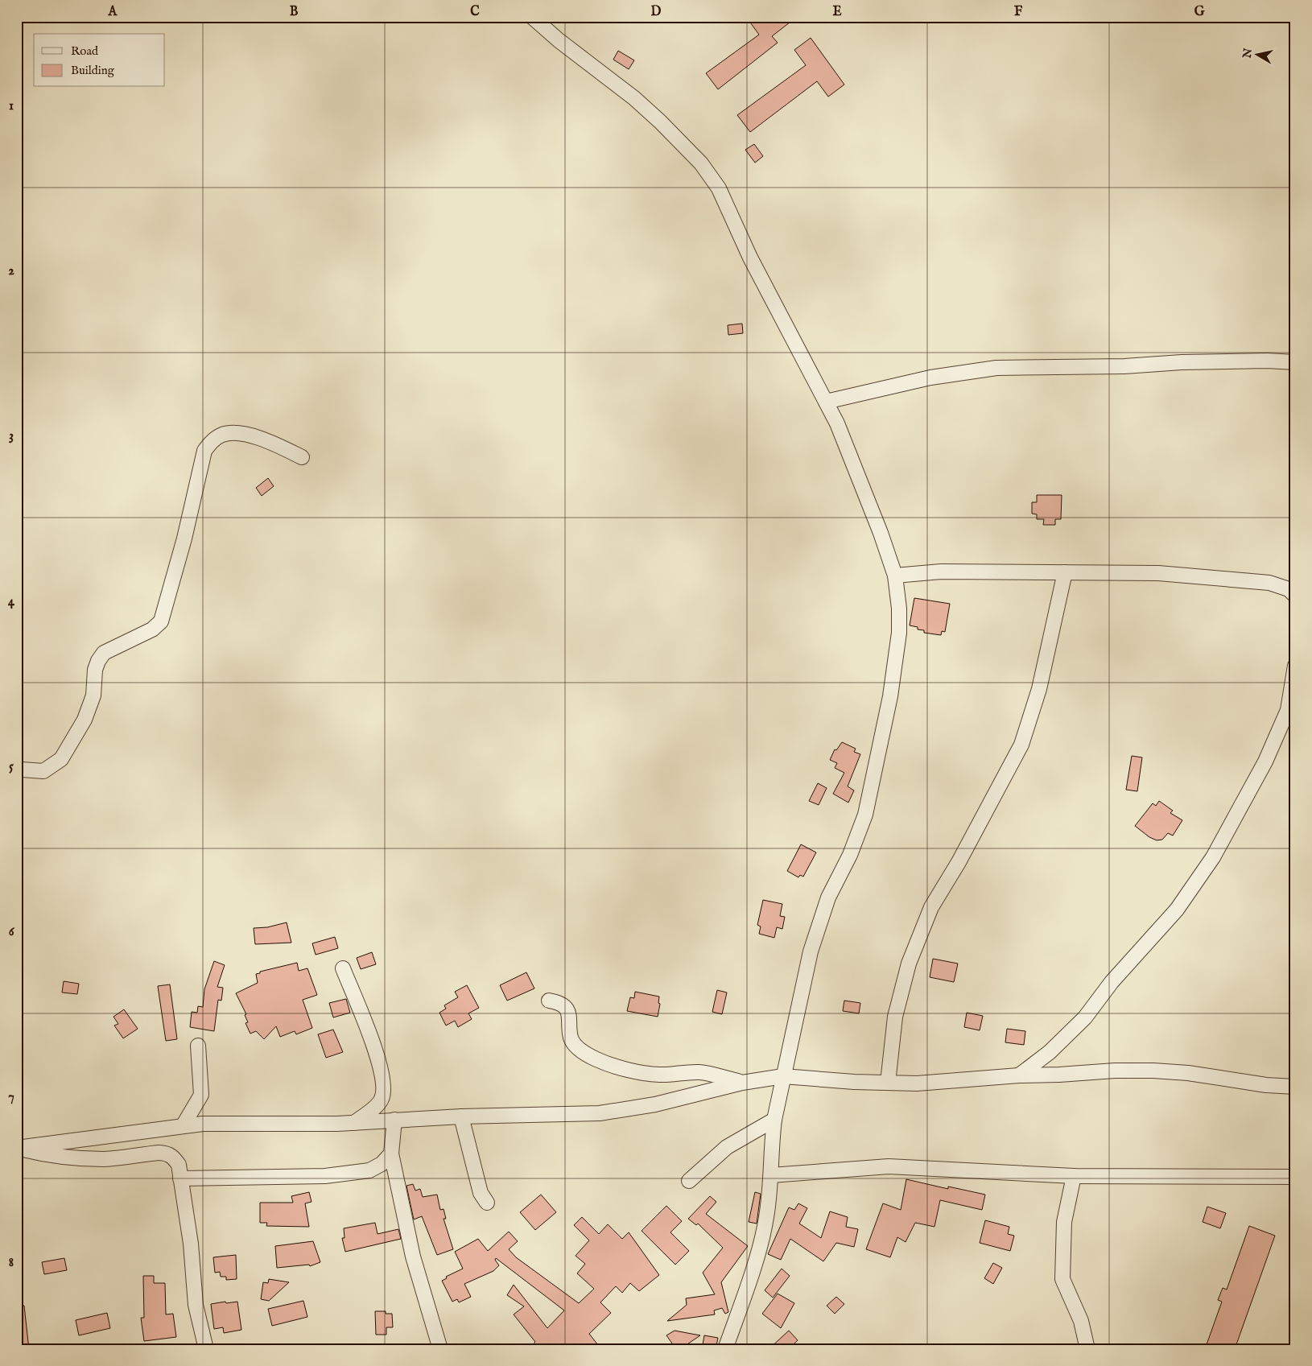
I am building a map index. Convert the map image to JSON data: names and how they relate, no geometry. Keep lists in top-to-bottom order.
{
  "legend": ["Road", "Building"],
  "north": "left",
  "grid": {
    "columns": [
      "A",
      "B",
      "C",
      "D",
      "E",
      "F",
      "G"
    ],
    "rows": [
      "1",
      "2",
      "3",
      "4",
      "5",
      "6",
      "7",
      "8"
    ]
  }
}
